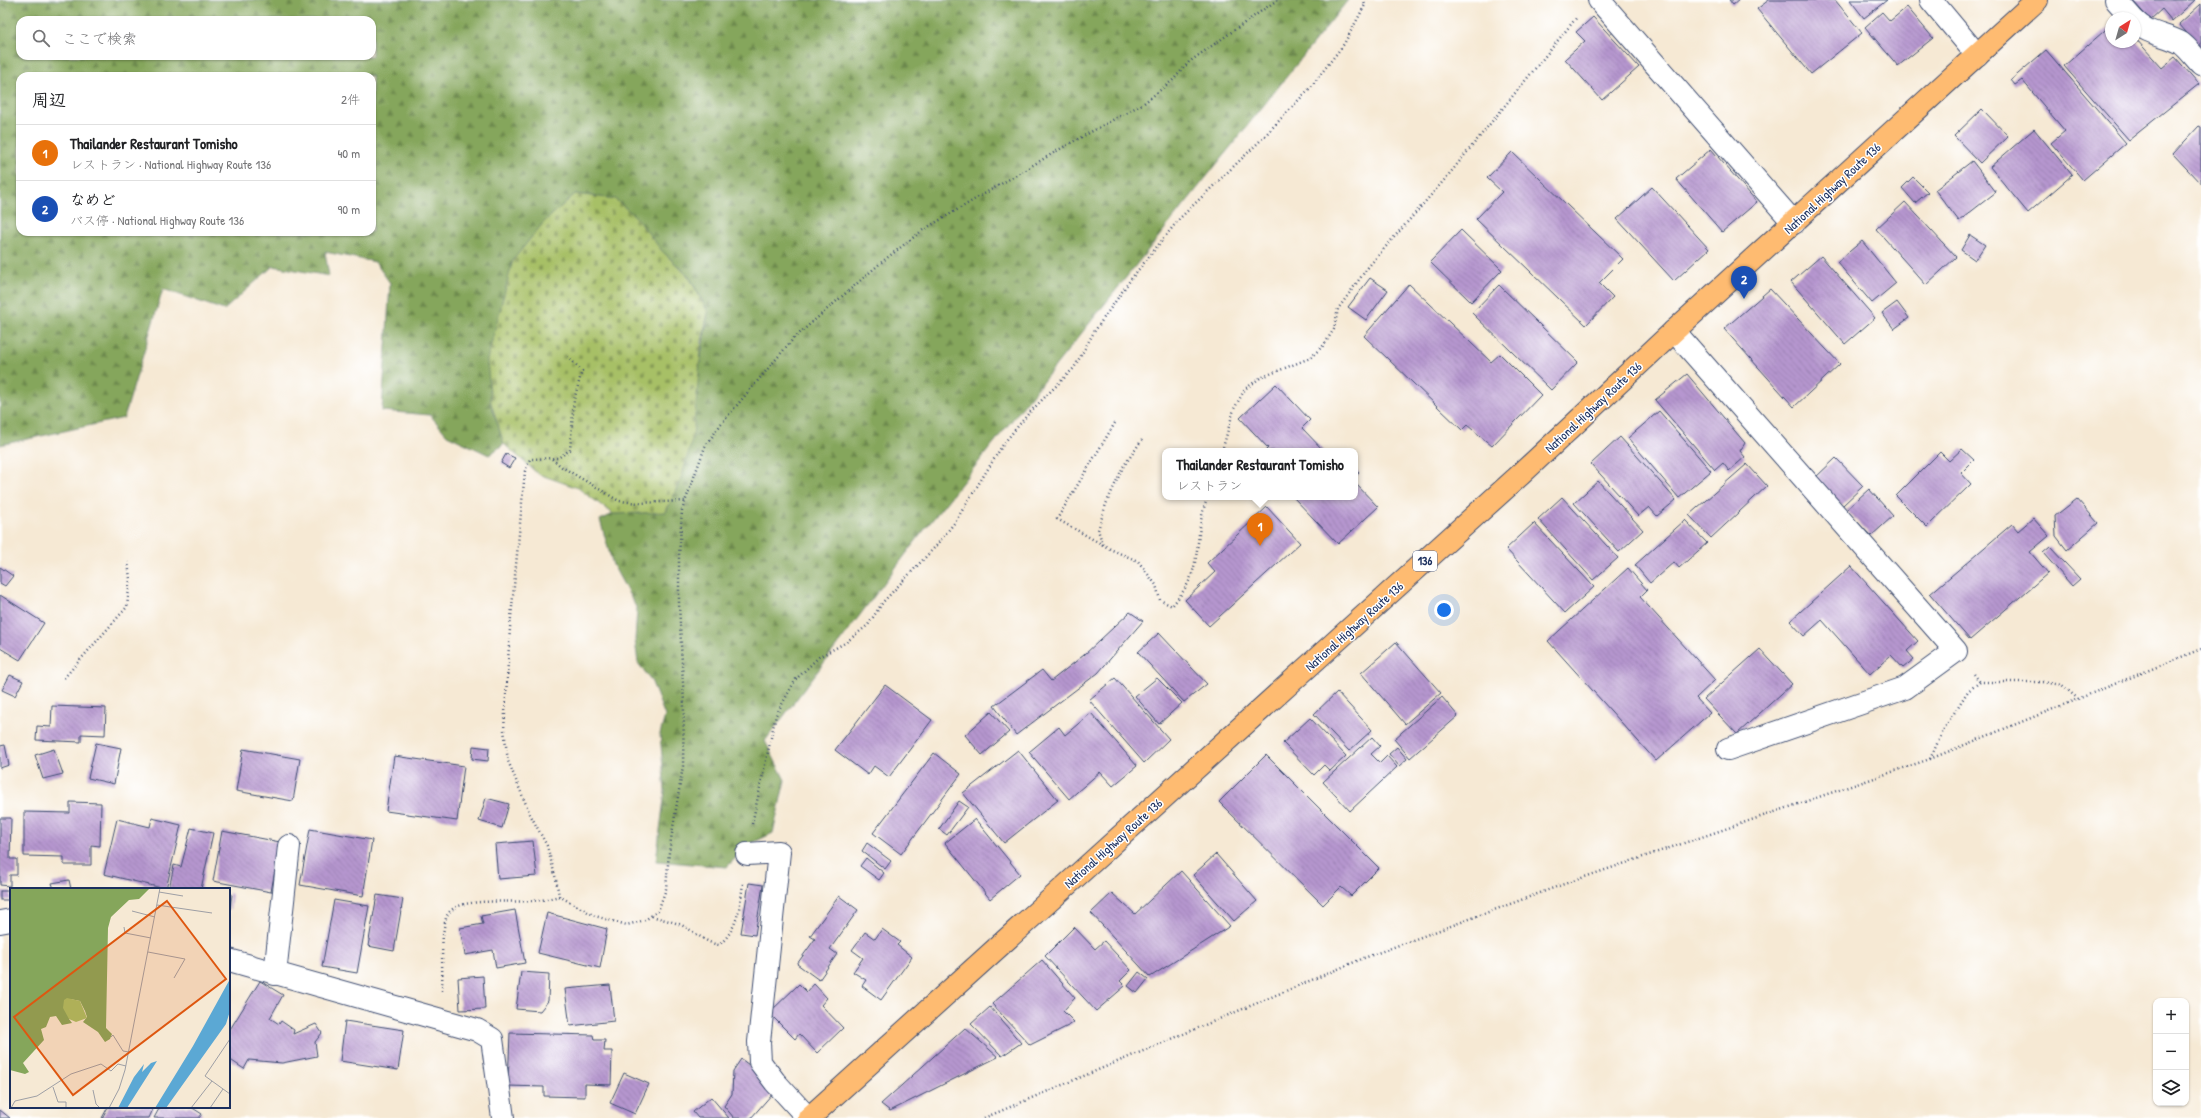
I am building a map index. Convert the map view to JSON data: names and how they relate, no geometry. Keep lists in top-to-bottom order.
{
  "streets": {
    "highway": ["National Highway Route 136", "136"]
  },
  "north": "top right",
  "page": {
    "search": "ここで検索",
    "heading": ["周辺", "2件"],
    "list": [
      {
        "mark": "1",
        "name": "Thailander Restaurant Tomisho",
        "note": "レストラン · National Highway Route 136",
        "value": "40 m"
      },
      {
        "mark": "2",
        "name": "なめど",
        "note": "バス停 · National Highway Route 136",
        "value": "90 m"
      }
    ],
    "pins": ["2", "1"],
    "popup": ["Thailander Restaurant Tomisho", "レストラン"],
    "map_buttons": ["+", "−"]
  }
}
